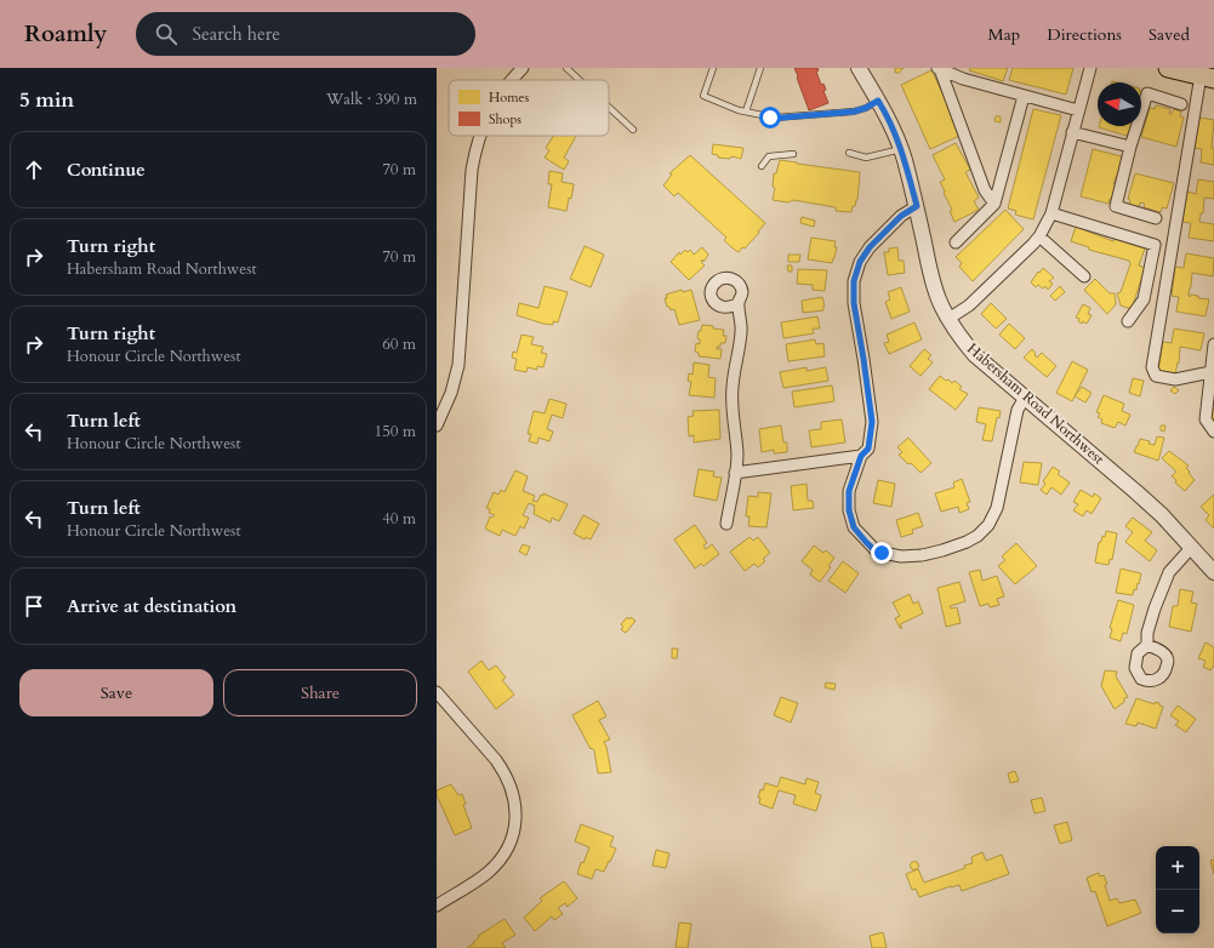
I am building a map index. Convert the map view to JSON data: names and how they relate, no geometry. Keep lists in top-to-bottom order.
{
  "streets": {
    "street": ["Habersham Road Northwest"]
  },
  "legend": ["Homes", "Shops"],
  "north": "left",
  "page": {
    "header": "Roamly",
    "search": "Search here",
    "nav": ["Map", "Directions", "Saved"],
    "heading": ["5 min", "Walk · 390 m"],
    "list": [
      ["Continue", "70 m"],
      ["Turn right", "Habersham Road Northwest", "70 m"],
      ["Turn right", "Honour Circle Northwest", "60 m"],
      ["Turn left", "Honour Circle Northwest", "150 m"],
      ["Turn left", "Honour Circle Northwest", "40 m"],
      "Arrive at destination"
    ],
    "buttons": ["Save", "Share"],
    "map_buttons": ["+", "−"]
  }
}
